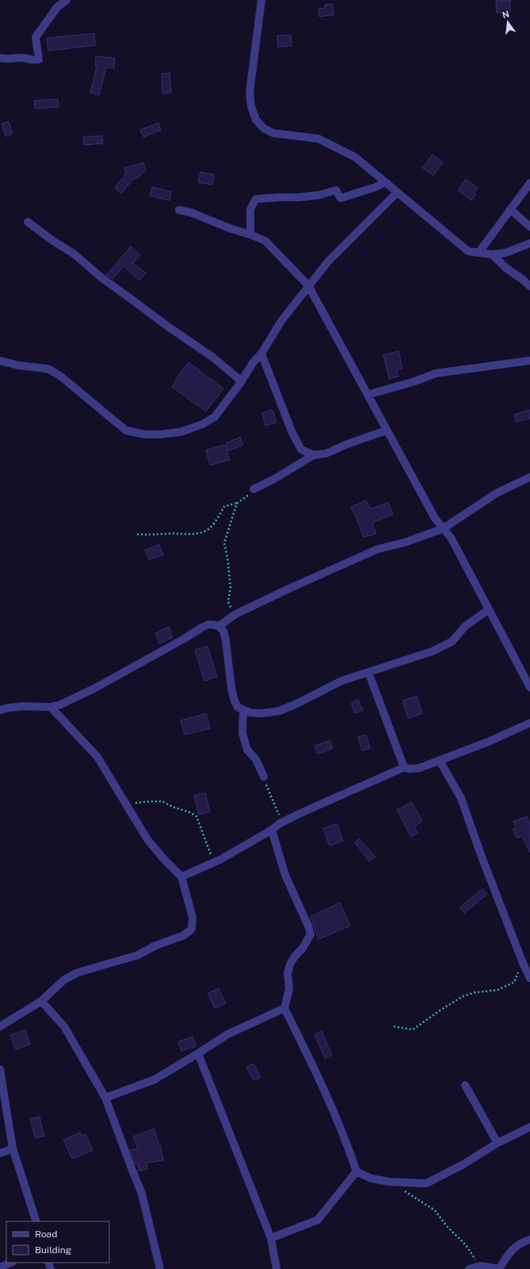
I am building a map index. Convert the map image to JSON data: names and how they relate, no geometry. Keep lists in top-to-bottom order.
{
  "legend": ["Road", "Building"],
  "north": "top"
}
